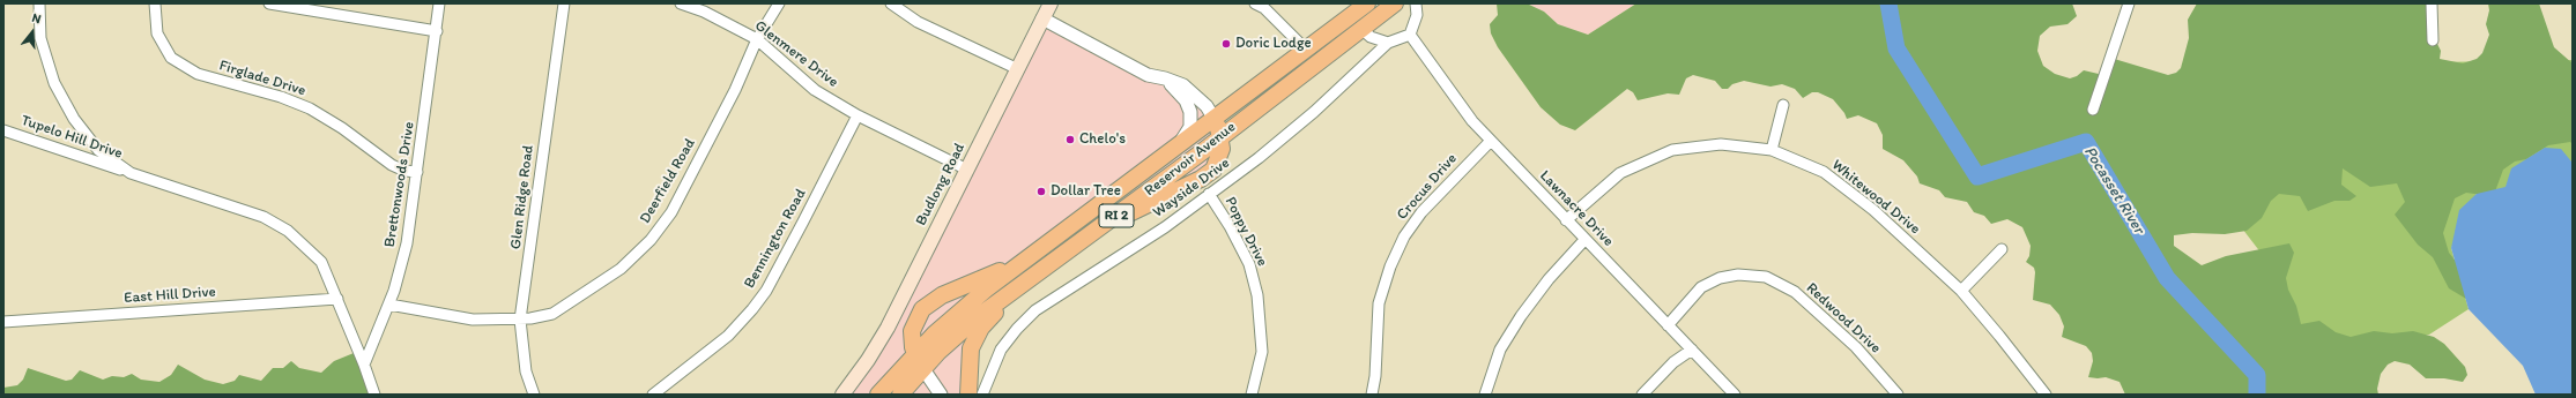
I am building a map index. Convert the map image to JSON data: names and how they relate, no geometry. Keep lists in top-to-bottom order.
{
  "streets": {
    "main road": ["Reservoir Avenue", "Budlong Road", "RI 2"],
    "street": [
      "Glenmere Drive",
      "Firglade Drive",
      "Tupelo Hill Drive",
      "Deerfield Road",
      "Brettonwoods Drive",
      "Crocus Drive",
      "Wayside Drive",
      "Glen Ridge Road",
      "Whitewood Drive",
      "Lawnacre Drive",
      "Poppy Drive",
      "Bennington Road",
      "East Hill Drive",
      "Redwood Drive"
    ]
  },
  "crossings": [
    ["Glenmere Drive", "Deerfield Road"],
    ["Glenmere Drive", "Budlong Road"],
    ["Glenmere Drive", "Bennington Road"],
    ["Firglade Drive", "Brettonwoods Drive"],
    ["Tupelo Hill Drive", "Brettonwoods Drive"],
    ["Tupelo Hill Drive", "East Hill Drive"],
    ["Reservoir Avenue", "RI 2"],
    ["Deerfield Road", "Brettonwoods Drive"],
    ["Deerfield Road", "Glen Ridge Road"],
    ["Crocus Drive", "Lawnacre Drive"],
    ["Wayside Drive", "Poppy Drive"],
    ["Whitewood Drive", "Lawnacre Drive"],
    ["Lawnacre Drive", "Redwood Drive"]
  ],
  "water": ["Pocasset River"],
  "places": ["Doric Lodge", "Chelo's", "Dollar Tree"],
  "north": "top"
}
